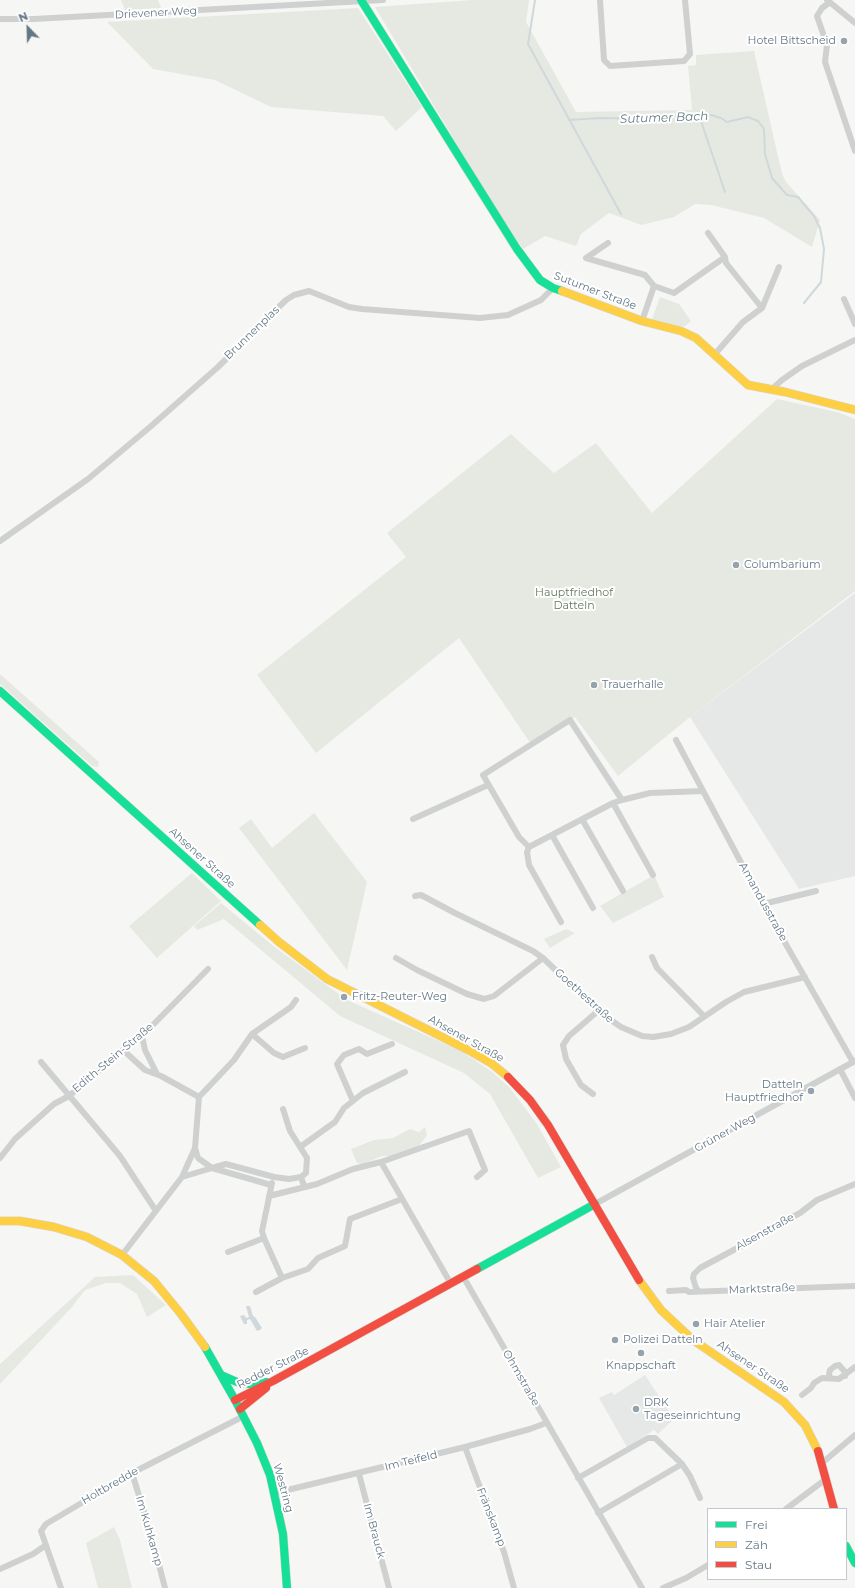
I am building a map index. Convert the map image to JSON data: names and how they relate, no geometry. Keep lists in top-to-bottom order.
{
  "streets": {
    "street": [
      "Drievener Weg",
      "Sutumer Straße",
      "Brunnenplas",
      "Ahsener Straße",
      "Amandusstraße",
      "Goethestraße",
      "Edith-Stein-Straße",
      "Grüner Weg",
      "Alsenstraße",
      "Marktstraße",
      "Redder Straße",
      "Ohmstraße",
      "Im Teifeld",
      "Holtbredde",
      "Westring",
      "Fränskamp",
      "Im Kuhkamp",
      "Im Brauck"
    ]
  },
  "crossings": [
    ["Drievener Weg", "Sutumer Straße"],
    ["Sutumer Straße", "Brunnenplas"],
    ["Ahsener Straße", "Grüner Weg"],
    ["Ahsener Straße", "Redder Straße"],
    ["Amandusstraße", "Goethestraße"],
    ["Amandusstraße", "Grüner Weg"],
    ["Grüner Weg", "Redder Straße"],
    ["Alsenstraße", "Marktstraße"],
    ["Redder Straße", "Ohmstraße"],
    ["Redder Straße", "Westring"],
    ["Ohmstraße", "Im Teifeld"],
    ["Im Teifeld", "Westring"],
    ["Im Teifeld", "Fränskamp"],
    ["Im Teifeld", "Im Brauck"],
    ["Holtbredde", "Westring"],
    ["Holtbredde", "Im Kuhkamp"]
  ],
  "water": ["Sutumer Bach"],
  "parks": ["Hauptfriedhof Datteln"],
  "places": [
    "Hotel Bittscheid",
    "Columbarium",
    "Trauerhalle",
    "Fritz-Reuter-Weg",
    "Datteln Hauptfriedhof",
    "Hair Atelier",
    "Polizei Datteln",
    "Knappschaft",
    "DRK Tageseinrichtung"
  ],
  "legend": ["Frei", "Zäh", "Stau"],
  "north": "top left"
}
